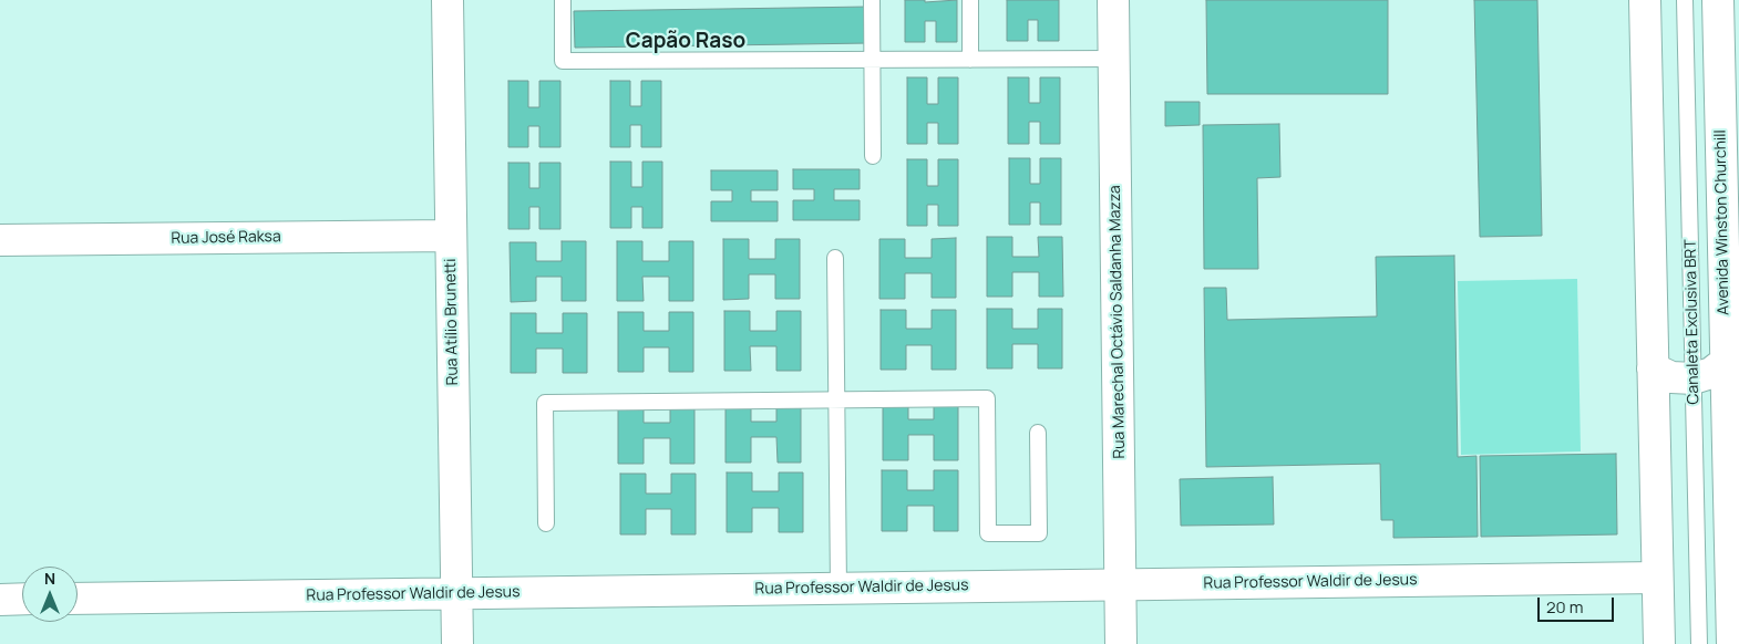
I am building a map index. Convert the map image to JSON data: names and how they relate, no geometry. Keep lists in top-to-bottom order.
{
  "streets": {
    "street": [
      "Avenida Winston Churchill",
      "Rua José Raksa",
      "Rua Atílio Brunetti",
      "Rua Marechal Octávio Saldanha Mazza",
      "Rua Professor Waldir de Jesus"
    ],
    "lane": ["Canaleta Exclusiva BRT"]
  },
  "crossings": [
    ["Rua José Raksa", "Rua Atílio Brunetti"],
    ["Rua Atílio Brunetti", "Rua Professor Waldir de Jesus"],
    ["Rua Marechal Octávio Saldanha Mazza", "Rua Professor Waldir de Jesus"]
  ],
  "districts": ["Capão Raso"],
  "scale_bar": "20 m",
  "north": "top"
}
